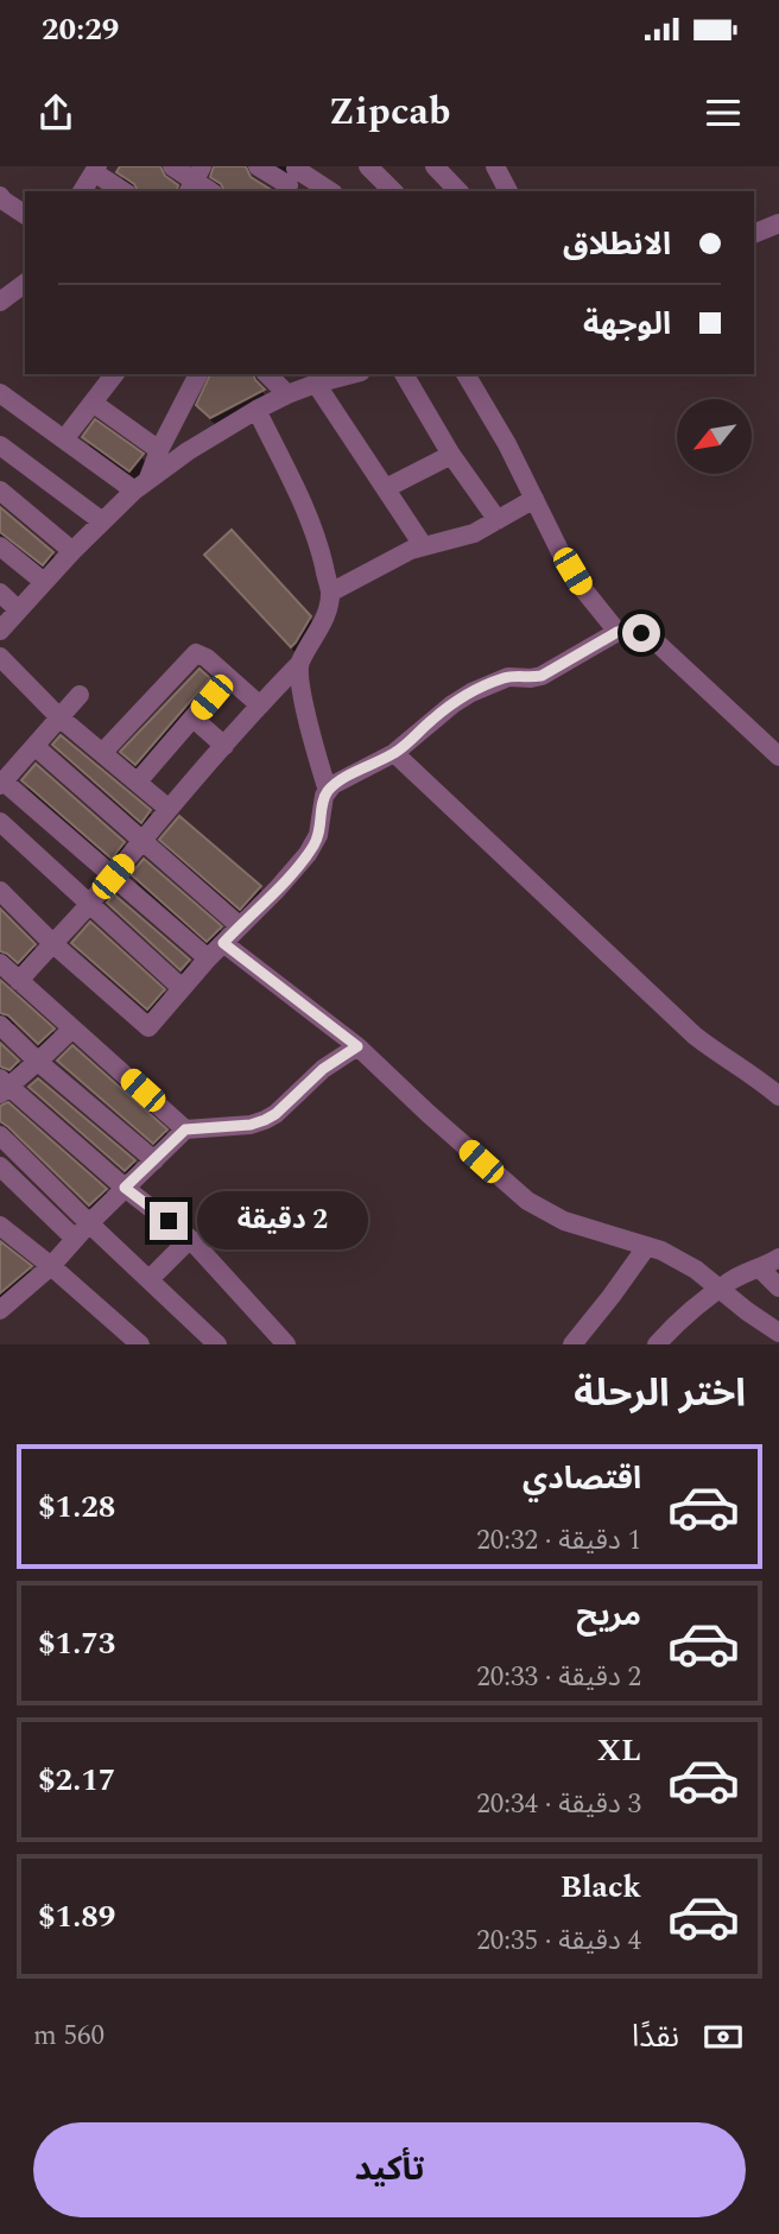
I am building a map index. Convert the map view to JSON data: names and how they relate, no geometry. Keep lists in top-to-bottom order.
{
  "north": "bottom left",
  "page": {
    "status": "20:29",
    "header": "Zipcab",
    "banner": ["الانطلاق", "الوجهة"],
    "bubble": "2 دقيقة",
    "heading": "اختر الرحلة",
    "list": [
      {
        "name": "اقتصادي",
        "note": "1 دقيقة · 20:32",
        "value": "$1.28"
      },
      {
        "name": "مريح",
        "note": "2 دقيقة · 20:33",
        "value": "$1.73"
      },
      {
        "name": "XL",
        "note": "3 دقيقة · 20:34",
        "value": "$2.17"
      },
      {
        "name": "Black",
        "note": "4 دقيقة · 20:35",
        "value": "$1.89"
      }
    ],
    "pay": ["نقدًا", "560 m"],
    "buttons": "تأكيد"
  }
}
